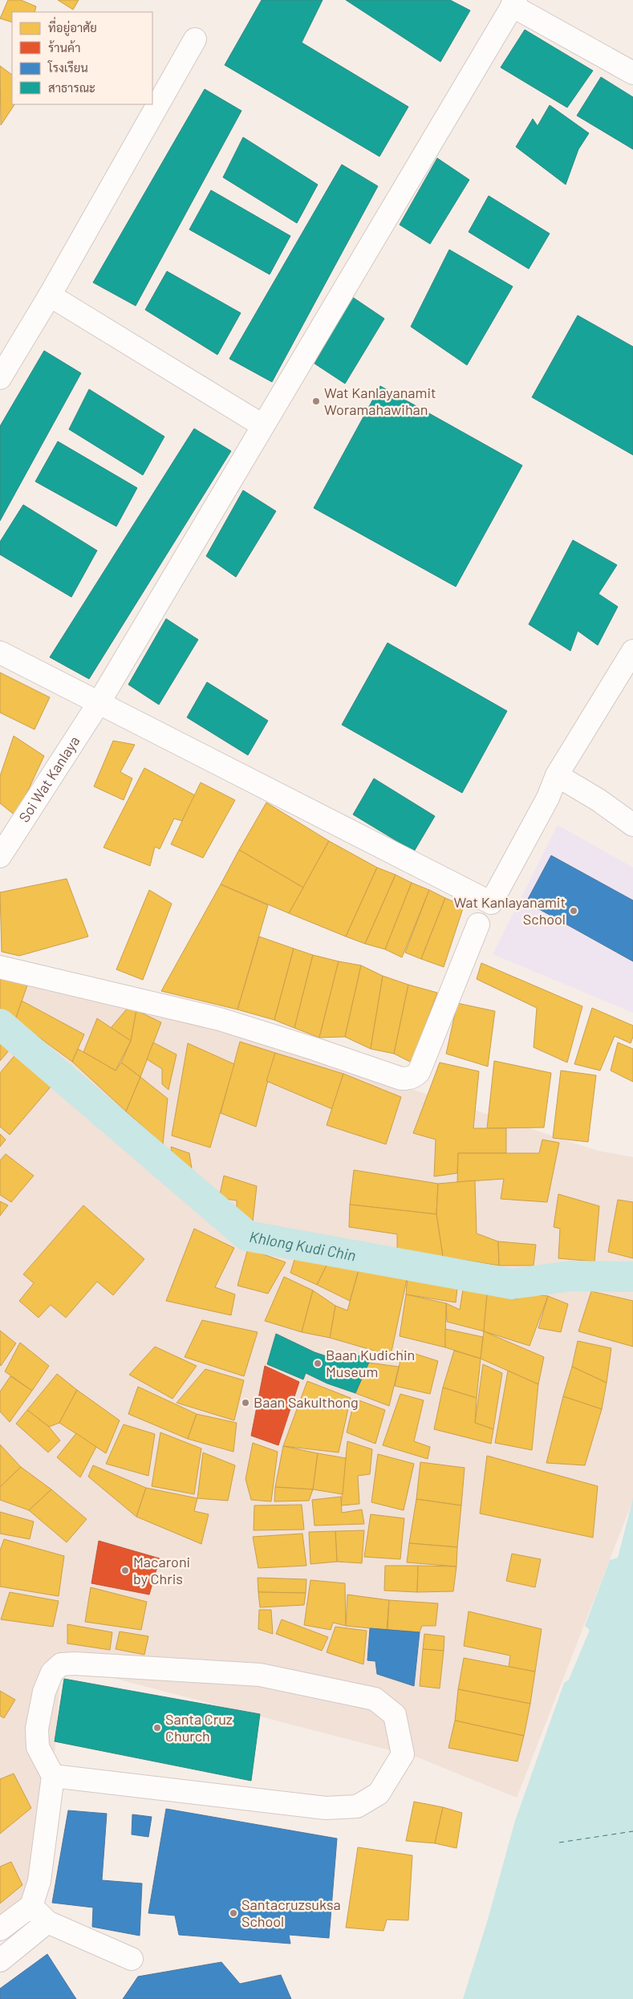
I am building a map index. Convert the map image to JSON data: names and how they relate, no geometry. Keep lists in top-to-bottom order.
{
  "streets": {
    "street": ["Soi Wat Kanlaya"]
  },
  "water": ["Khlong Kudi Chin"],
  "places": [
    "Wat Kanlayanamit Woramahawihan",
    "Wat Kanlayanamit School",
    "Baan Kudichin Museum",
    "Baan Sakulthong",
    "Macaroni by Chris",
    "Santa Cruz Church",
    "Santacruzsuksa School"
  ],
  "legend": [
    "ที่อยู่อาศัย",
    "ร้านค้า",
    "โรงเรียน",
    "สาธารณะ"
  ]
}
